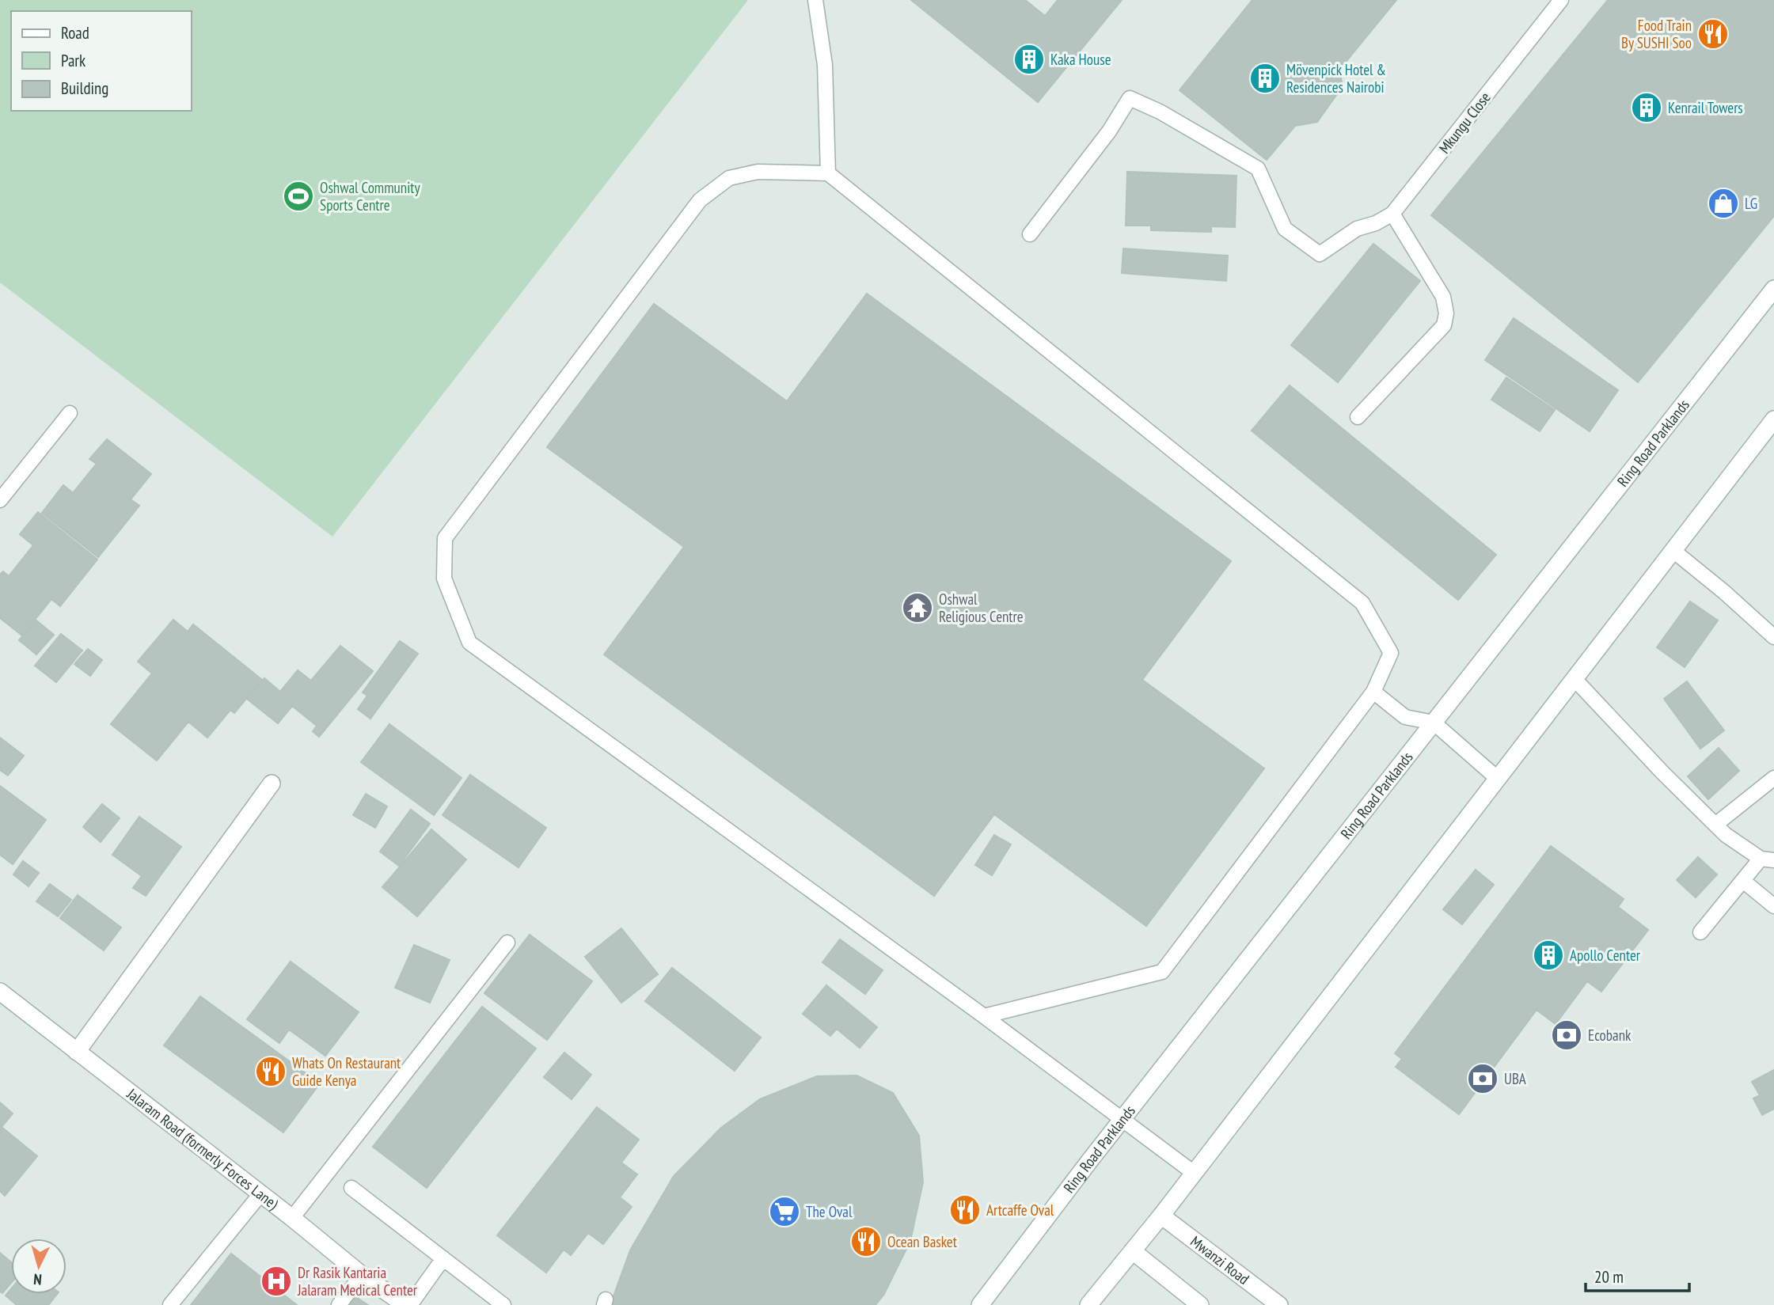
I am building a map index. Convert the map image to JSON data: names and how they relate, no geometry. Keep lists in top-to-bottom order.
{
  "streets": {
    "street": ["Ring Road Parklands", "Jalaram Road (formerly Forces Lane)", "Mwanzi Road"],
    "lane": ["Mkungu Close"]
  },
  "places": {
    "restaurant": [
      "Food Train By SUSHI Soo",
      "Whats On Restaurant Guide Kenya",
      "Artcaffe Oval",
      "Ocean Basket"
    ],
    "building": [
      "Kaka House",
      "Mövenpick Hotel & Residences Nairobi",
      "Kenrail Towers",
      "Apollo Center"
    ],
    "sports": ["Oshwal Community Sports Centre"],
    "shop": ["LG"],
    "temple": ["Oshwal Religious Centre"],
    "bank": ["Ecobank", "UBA"],
    "supermarket": ["The Oval"],
    "hospital": ["Dr Rasik Kantaria Jalaram Medical Center"]
  },
  "legend": ["Road", "Park", "Building"],
  "scale_bar": "20 m",
  "north": "bottom"
}
